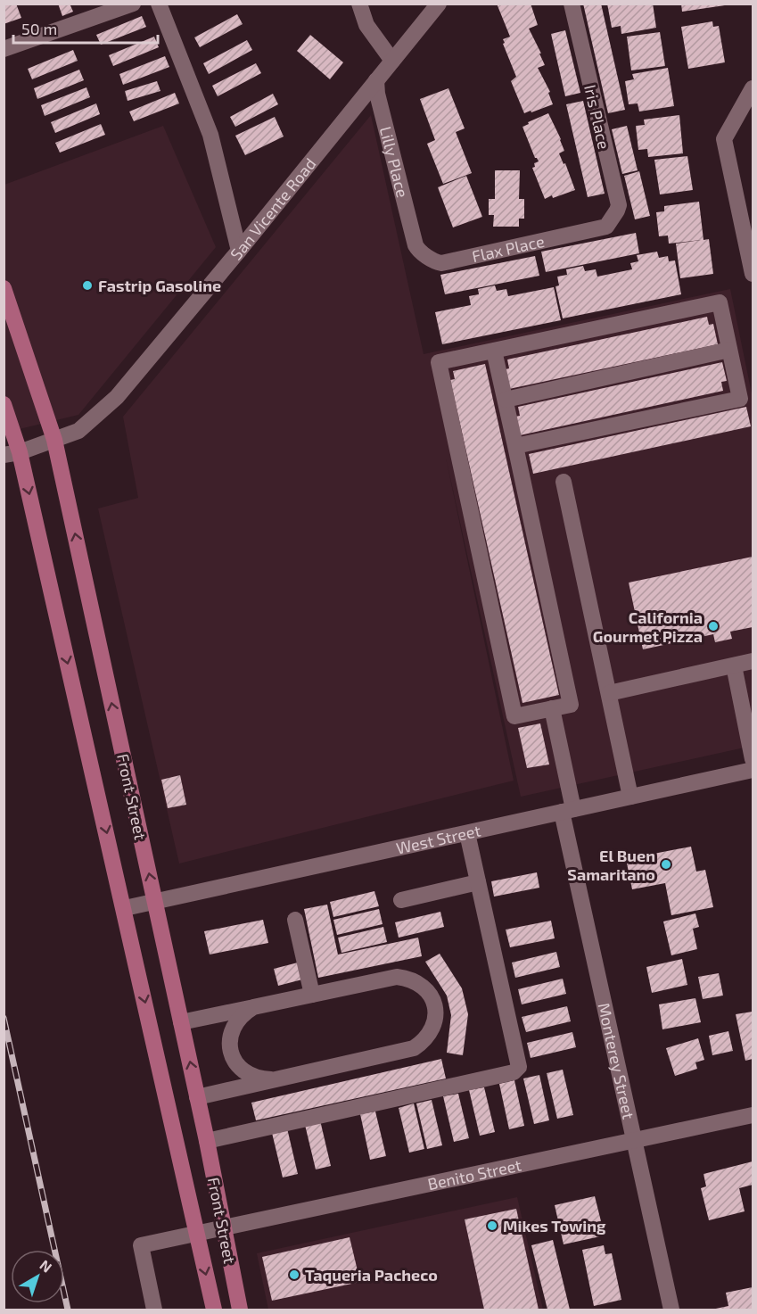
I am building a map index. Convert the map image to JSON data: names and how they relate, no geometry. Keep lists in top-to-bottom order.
{
  "streets": {
    "main road": ["Front Street"],
    "street": [
      "Iris Place",
      "Lilly Place",
      "San Vicente Road",
      "Flax Place",
      "West Street",
      "Monterey Street",
      "Benito Street"
    ]
  },
  "crossings": [
    ["Iris Place", "Flax Place"],
    ["Lilly Place", "San Vicente Road"],
    ["Lilly Place", "Flax Place"],
    ["San Vicente Road", "Front Street"],
    ["Front Street", "West Street"],
    ["Front Street", "Benito Street"],
    ["West Street", "Monterey Street"],
    ["Monterey Street", "Benito Street"]
  ],
  "places": [
    "Fastrip Gasoline",
    "California Gourmet Pizza",
    "El Buen Samaritano",
    "Mikes Towing",
    "Taqueria Pacheco"
  ],
  "scale_bar": "50 m",
  "north": "top right"
}
